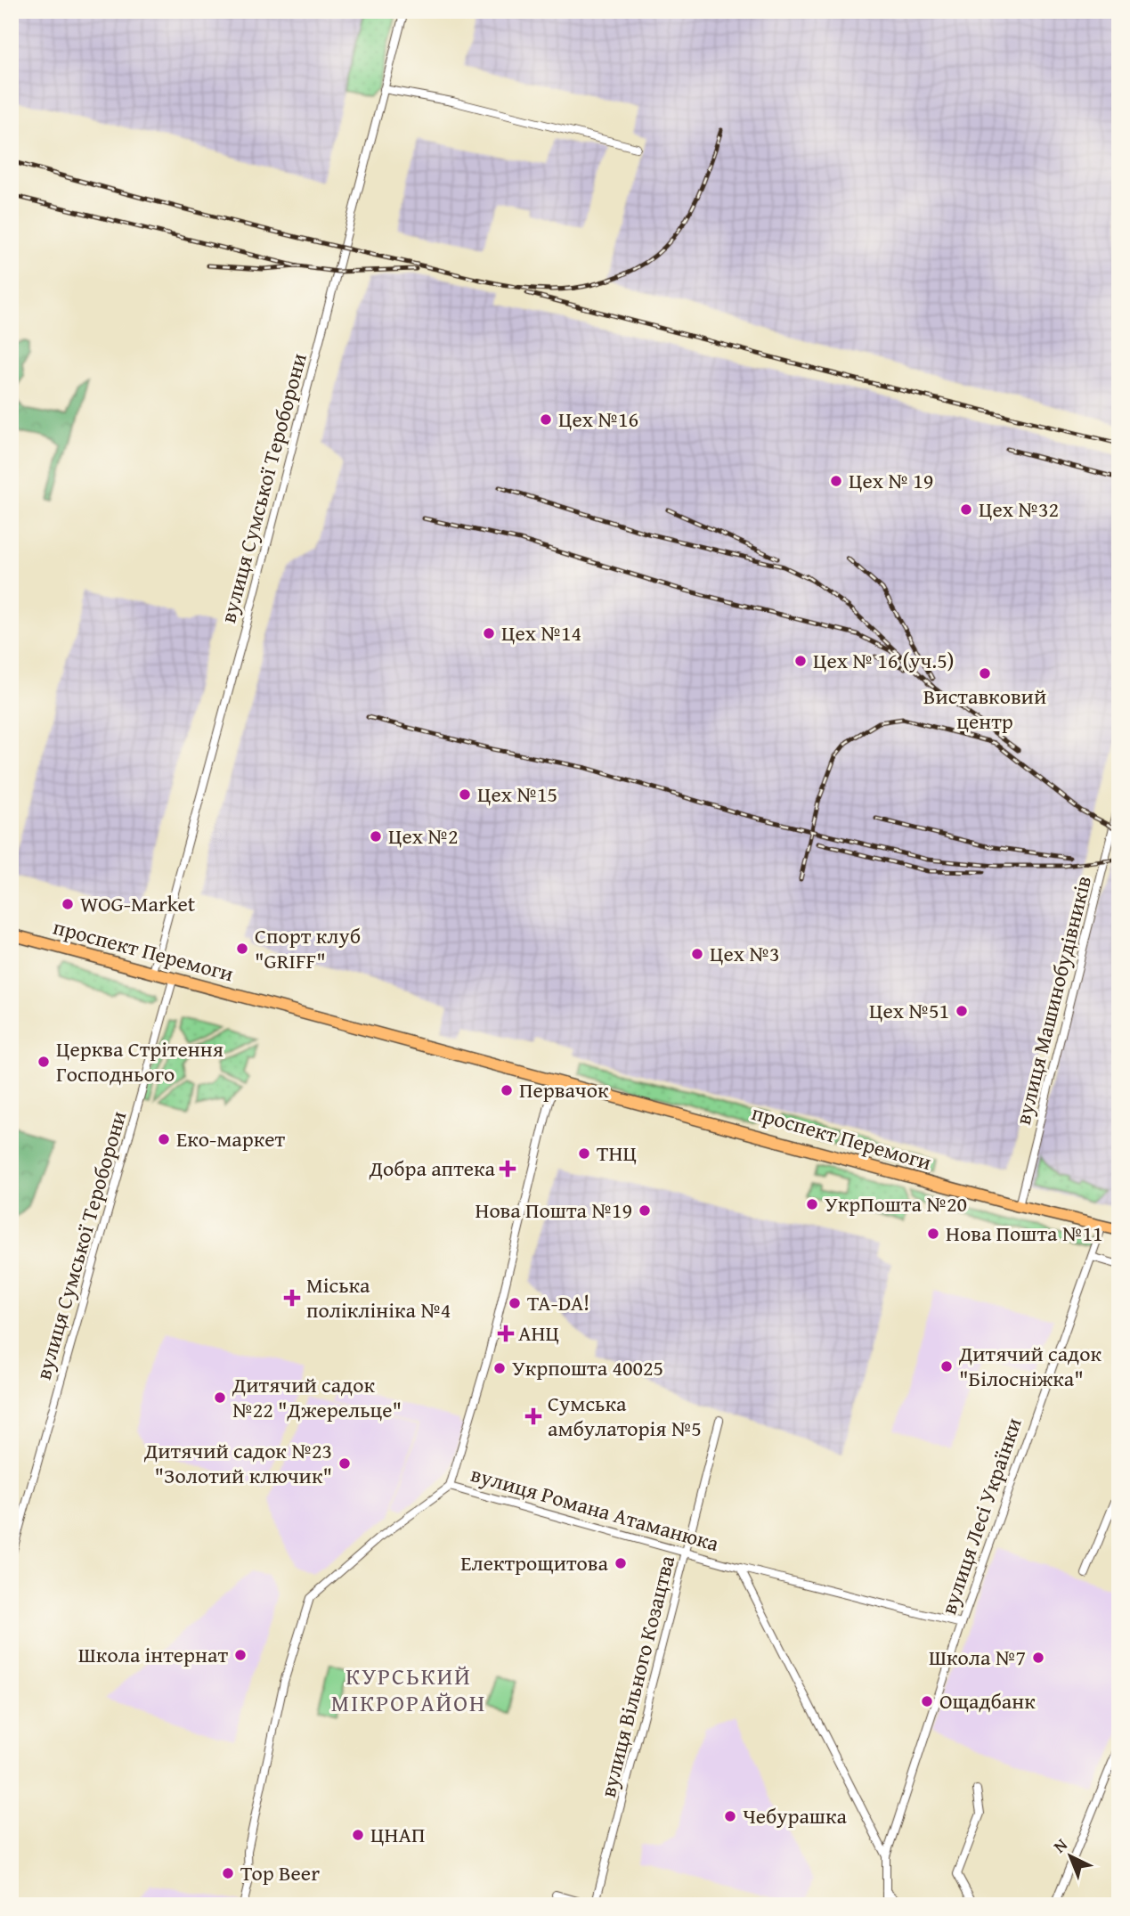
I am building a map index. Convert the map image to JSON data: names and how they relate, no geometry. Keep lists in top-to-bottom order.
{
  "streets": {
    "main road": ["проспект Перемоги"],
    "street": [
      "вулиця Сумської Тероборони",
      "вулиця Машинобудівників",
      "вулиця Романа Атаманюка",
      "вулиця Лесі Українки",
      "вулиця Вільного Козацтва"
    ]
  },
  "crossings": [
    ["вулиця Сумської Тероборони", "проспект Перемоги"],
    ["проспект Перемоги", "вулиця Машинобудівників"],
    ["проспект Перемоги", "вулиця Лесі Українки"],
    ["вулиця Романа Атаманюка", "вулиця Лесі Українки"],
    ["вулиця Романа Атаманюка", "вулиця Вільного Козацтва"]
  ],
  "districts": ["КУРСЬКИЙ МІКРОРАЙОН"],
  "places": {
    "other": [
      "Цех №16",
      "Цех № 19",
      "Цех №32",
      "Цех №14",
      "Цех № 16 (уч.5)",
      "Виставковий центр",
      "Цех №15",
      "Цех №2",
      "WOG-Market",
      "Спорт клуб \"GRIFF\"",
      "Цех №3",
      "Цех №51",
      "Церква Стрітення Господнього",
      "Первачок",
      "Еко-маркет",
      "ТНЦ",
      "УкрПошта №20",
      "Нова Пошта №19",
      "Нова Пошта №11",
      "TA-DA!",
      "Дитячий садок \"Білосніжка\"",
      "Укрпошта 40025",
      "Дитячий садок №22 \"Джерельце\"",
      "Дитячий садок №23 \"Золотий ключик\"",
      "Електрощитова",
      "Школа інтернат",
      "Школа №7",
      "Ощадбанк",
      "Чебурашка",
      "ЦНАП",
      "Top Beer"
    ],
    "health": [
      "Добра аптека",
      "Міська поліклініка №4",
      "АНЦ",
      "Сумська амбулаторія №5"
    ]
  },
  "north": "top left"
}
